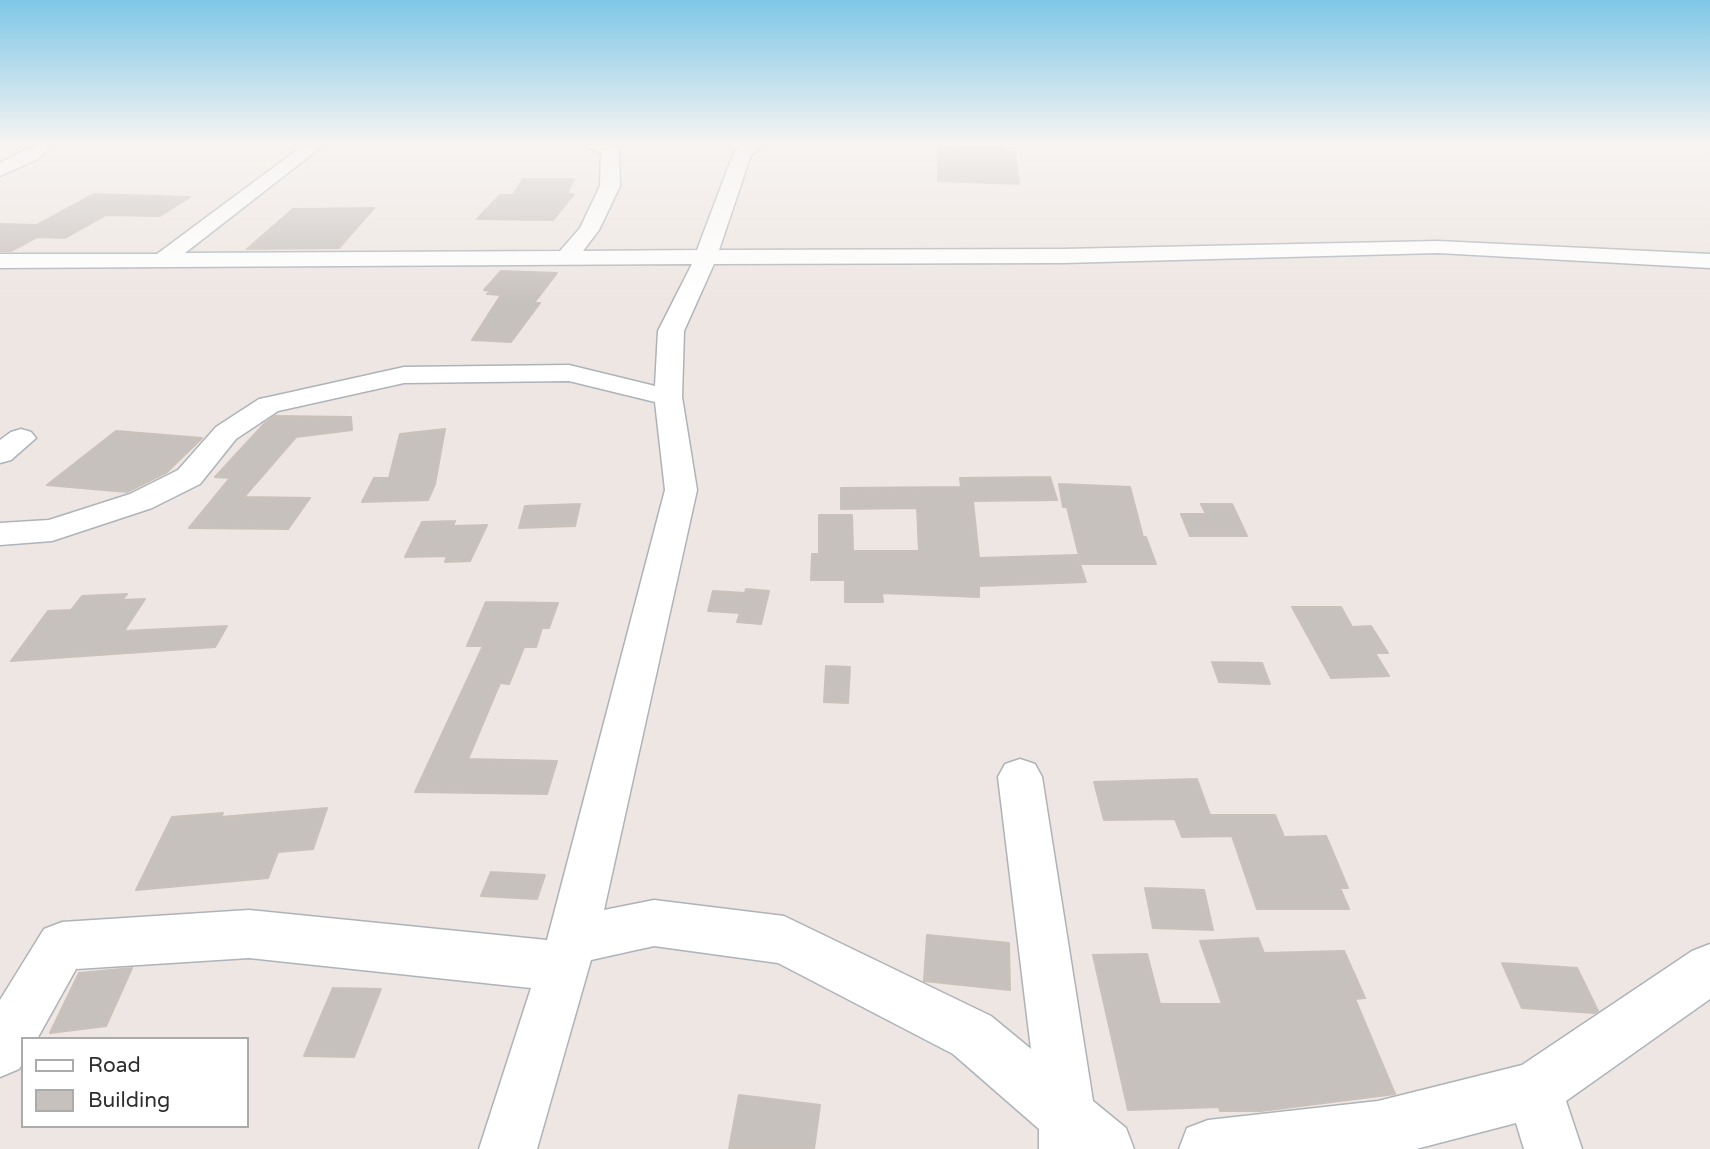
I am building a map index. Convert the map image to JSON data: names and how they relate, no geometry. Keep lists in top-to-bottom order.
{
  "legend": ["Road", "Building"]
}
